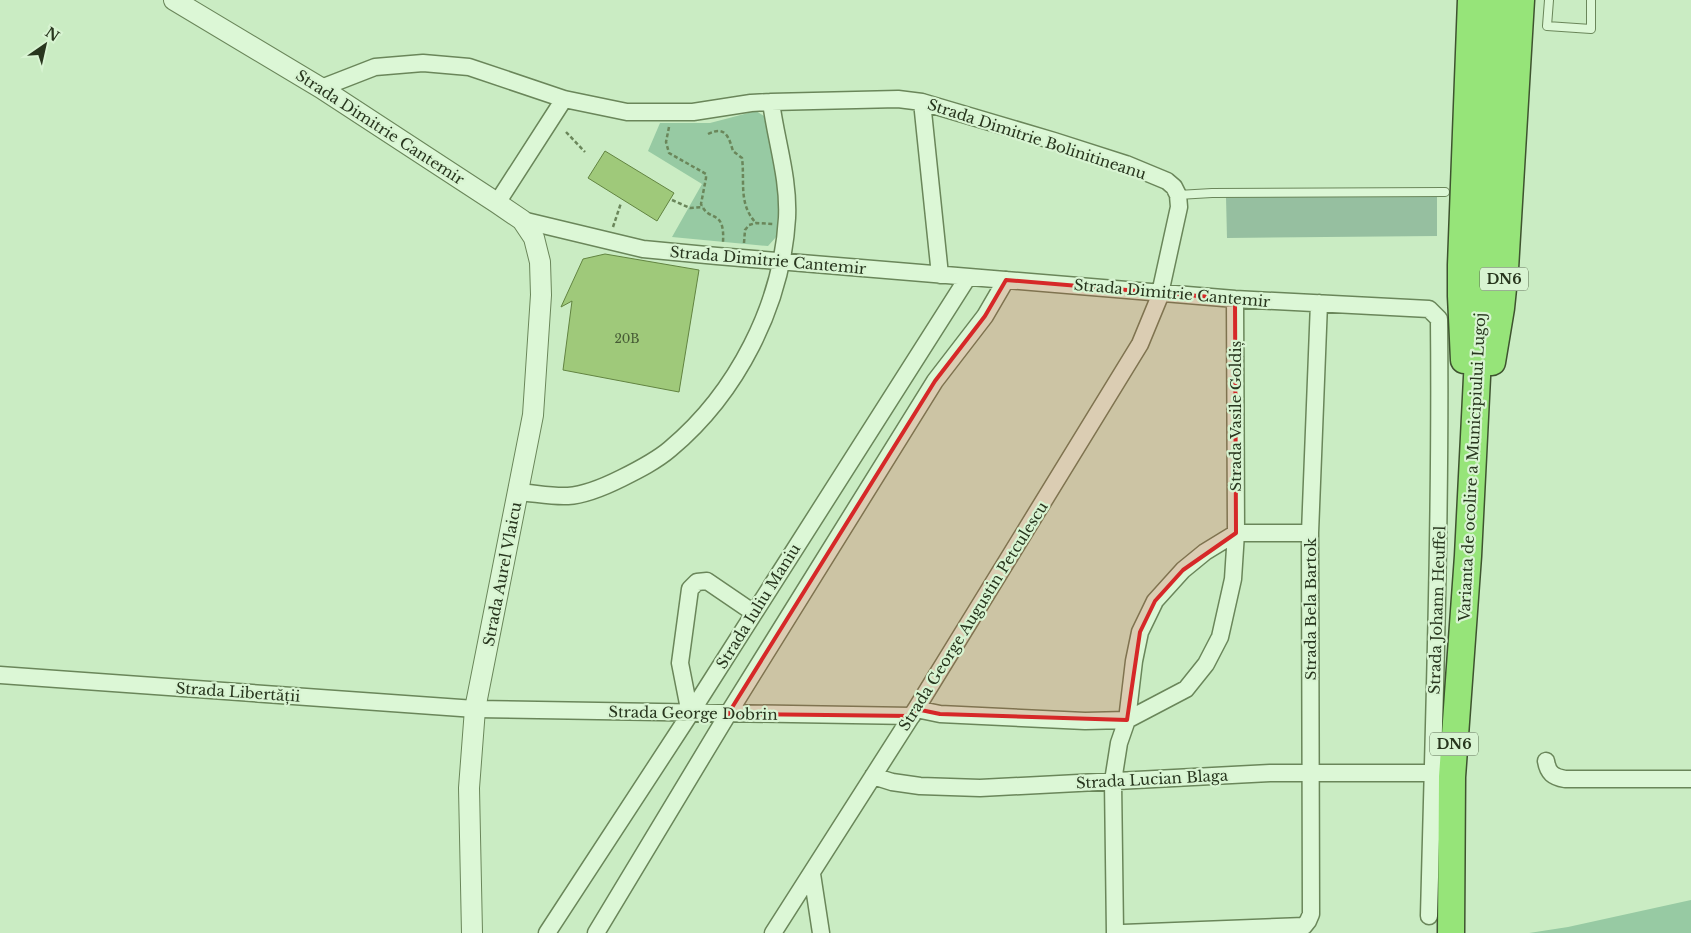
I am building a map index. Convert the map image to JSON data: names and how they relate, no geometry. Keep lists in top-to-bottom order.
{
  "streets": {
    "highway": ["DN6", "Varianta de ocolire a Municipiului Lugoj"],
    "street": [
      "Strada Dimitrie Cantemir",
      "Strada Dimitrie Bolinitineanu",
      "Strada Vasile Goldiș",
      "Strada Aurel Vlaicu",
      "Strada Iuliu Maniu",
      "Strada Bela Bartok",
      "Strada Johann Heuffel",
      "Strada George Augustin Petculescu",
      "Strada Libertății",
      "Strada George Dobrin",
      "Strada Lucian Blaga"
    ]
  },
  "crossings": [
    ["Strada Dimitrie Cantemir", "Strada Dimitrie Bolinitineanu"],
    ["Strada Dimitrie Cantemir", "Strada Vasile Goldiș"],
    ["Strada Dimitrie Cantemir", "Strada Aurel Vlaicu"],
    ["Strada Dimitrie Cantemir", "Strada Iuliu Maniu"],
    ["Strada Dimitrie Cantemir", "Strada Bela Bartok"],
    ["Strada Dimitrie Cantemir", "Strada Johann Heuffel"],
    ["Strada Dimitrie Cantemir", "Strada George Augustin Petculescu"],
    ["DN6", "Varianta de ocolire a Municipiului Lugoj"],
    ["Strada Vasile Goldiș", "Strada George Augustin Petculescu"],
    ["Strada Vasile Goldiș", "Strada George Dobrin"],
    ["Strada Aurel Vlaicu", "Strada Libertății"],
    ["Strada Aurel Vlaicu", "Strada George Dobrin"],
    ["Strada Iuliu Maniu", "Strada George Dobrin"],
    ["Strada Bela Bartok", "Strada Lucian Blaga"],
    ["Strada Johann Heuffel", "Strada Lucian Blaga"],
    ["Strada George Augustin Petculescu", "Strada George Dobrin"],
    ["Strada George Augustin Petculescu", "Strada Lucian Blaga"],
    ["Strada Libertății", "Strada George Dobrin"]
  ],
  "house_numbers": ["20B"],
  "north": "top right"
}
